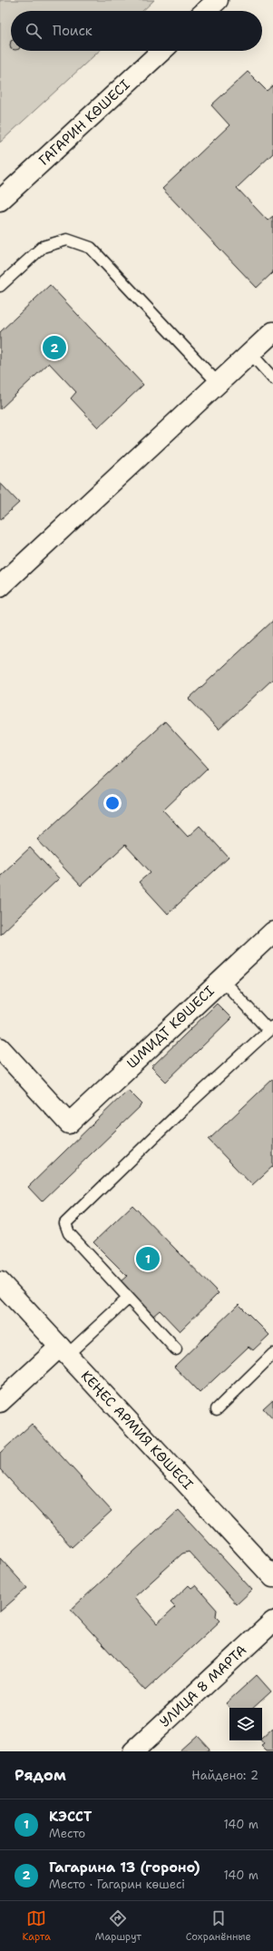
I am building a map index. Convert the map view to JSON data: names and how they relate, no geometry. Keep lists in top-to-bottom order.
{
  "streets": {
    "street": [
      "ГАГАРИН КӨШЕСІ",
      "ШМИДТ КӨШЕСІ",
      "КЕҢЕС АРМИЯ КӨШЕСІ",
      "УЛИЦА 8 МАРТА"
    ]
  },
  "page": {
    "search": "Поиск",
    "pins": ["2", "1"],
    "heading": ["Рядом", "Найдено: 2"],
    "list": [
      {
        "mark": "1",
        "name": "КЭССТ",
        "note": "Место",
        "value": "140 m"
      },
      {
        "mark": "2",
        "name": "Гагарина 13 (гороно)",
        "note": "Место · Гагарин көшесі",
        "value": "140 m"
      }
    ],
    "nav": ["Карта", "Маршрут", "Сохранённые"]
  }
}
